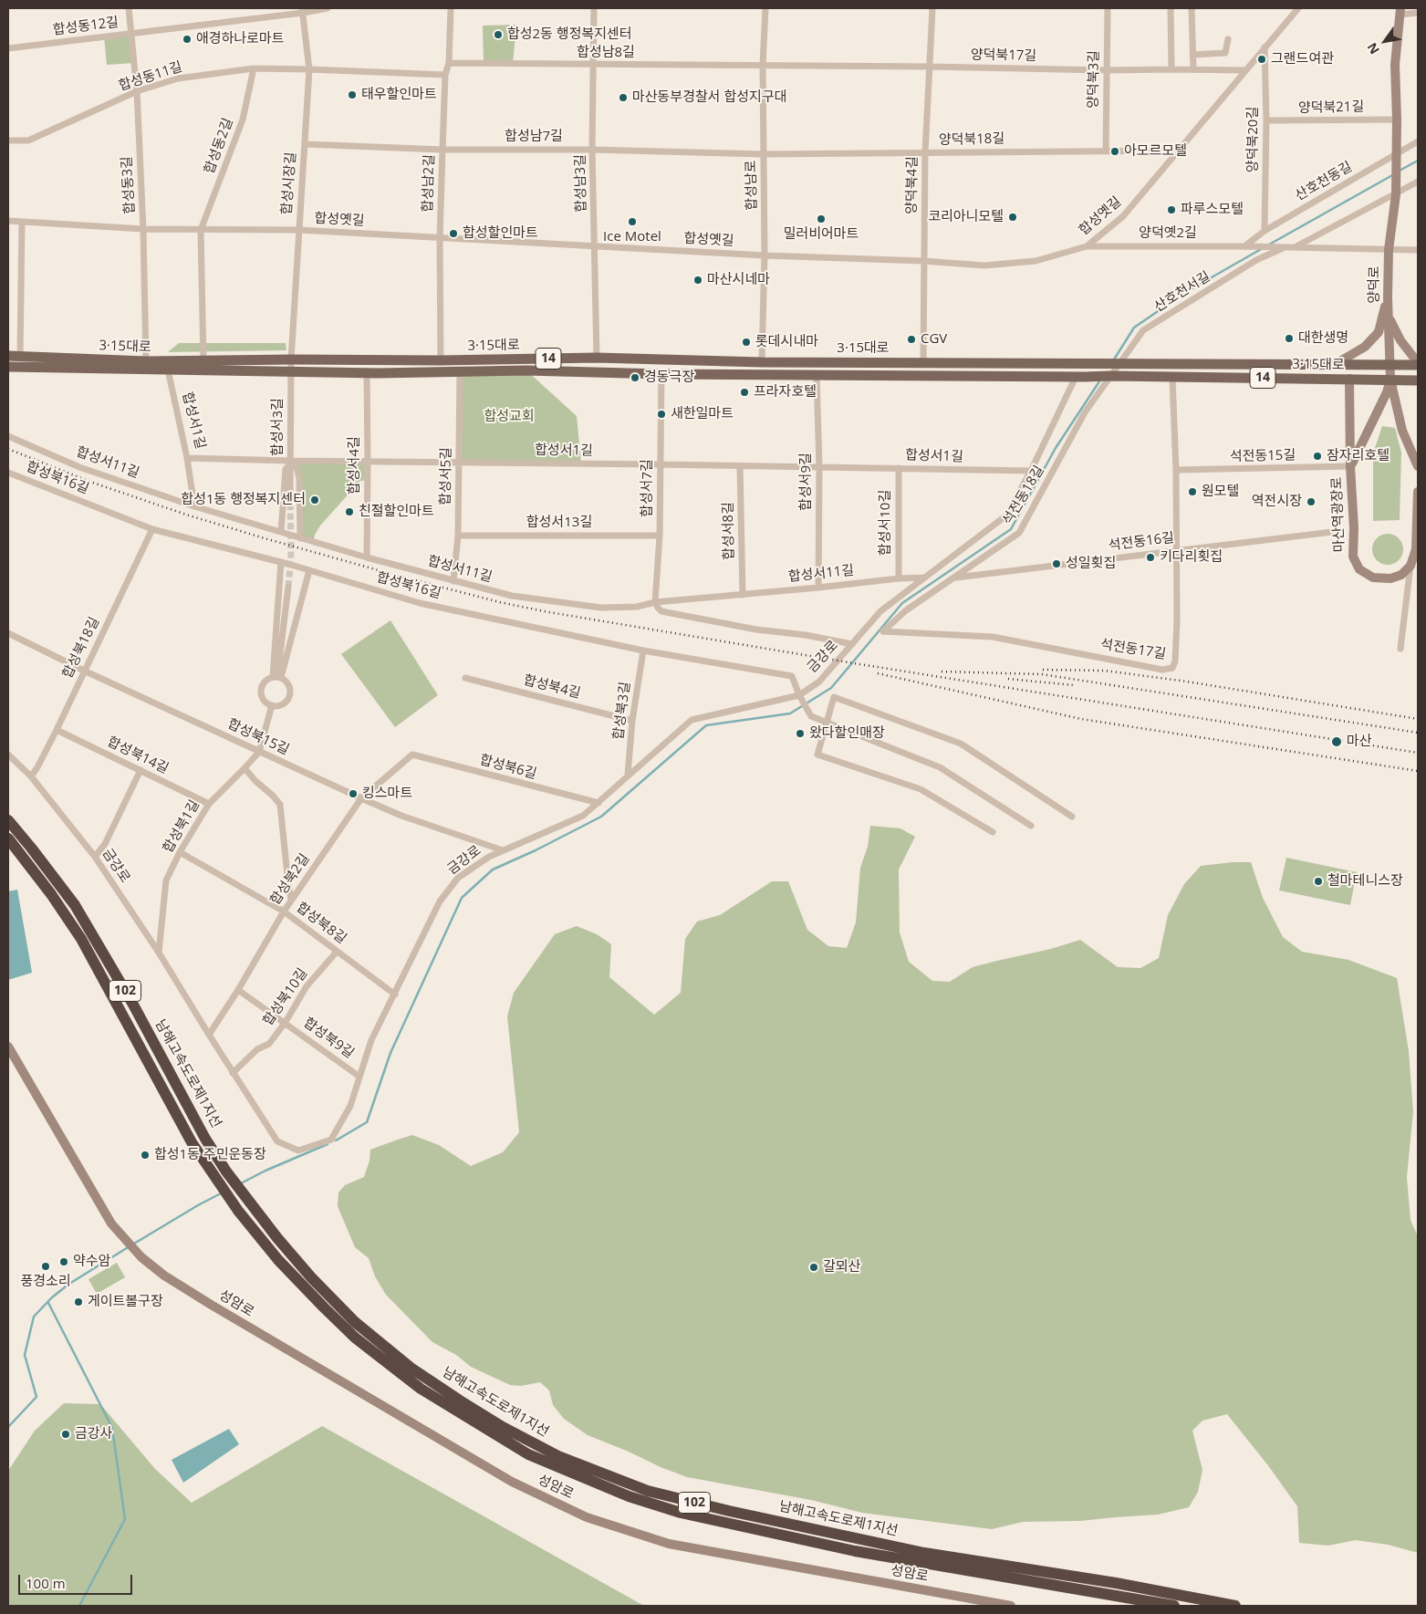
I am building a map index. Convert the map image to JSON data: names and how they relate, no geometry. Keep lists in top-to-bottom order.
{
  "streets": {
    "highway": ["102", "남해고속도로제1지선"],
    "main road": [
      "양덕로",
      "3·15대로",
      "14",
      "마산역광장로",
      "성암로"
    ],
    "street": [
      "합성동12길",
      "합성남8길",
      "양덕북17길",
      "합성동11길",
      "양덕북3길",
      "양덕북21길",
      "합성남7길",
      "양덕북18길",
      "양덕북20길",
      "합성동2길",
      "산호천동길",
      "합성시장길",
      "합성남2길",
      "합성남3길",
      "합성동3길",
      "합성남로",
      "양덕북4길",
      "합성옛길",
      "양덕옛2길",
      "산호천서길",
      "합성서1길",
      "합성서3길",
      "석전동15길",
      "합성서11길",
      "합성서4길",
      "합성서5길",
      "합성북16길",
      "합성서9길",
      "합성서7길",
      "석전동18길",
      "합성서13길",
      "합성서10길",
      "합성서8길",
      "석전동16길",
      "합성북18길",
      "석전동17길",
      "금강로",
      "합성북4길",
      "합성북3길",
      "합성북15길",
      "합성북14길",
      "합성북6길",
      "합성북1길",
      "합성북2길",
      "합성북8길",
      "합성북10길",
      "합성북9길"
    ]
  },
  "crossings": [
    ["합성동12길", "합성시장길"],
    ["합성동12길", "합성동3길"],
    ["합성남8길", "양덕북17길"],
    ["합성남8길", "합성남2길"],
    ["합성남8길", "합성남3길"],
    ["합성남8길", "합성남로"],
    ["양덕북17길", "양덕북3길"],
    ["양덕북17길", "합성남로"],
    ["양덕북17길", "양덕북4길"],
    ["양덕북17길", "합성옛길"],
    ["합성동11길", "합성동2길"],
    ["합성동11길", "합성시장길"],
    ["합성동11길", "합성동3길"],
    ["양덕북3길", "양덕북18길"],
    ["양덕북21길", "양덕북20길"],
    ["합성남7길", "양덕북18길"],
    ["합성남7길", "합성시장길"],
    ["합성남7길", "합성남2길"],
    ["합성남7길", "합성남3길"],
    ["합성남7길", "합성남로"],
    ["양덕북18길", "합성남로"],
    ["양덕북18길", "양덕북4길"],
    ["양덕북18길", "합성옛길"],
    ["양덕북20길", "산호천동길"],
    ["양덕북20길", "합성옛길"],
    ["합성동2길", "합성옛길"],
    ["산호천동길", "양덕옛2길"],
    ["산호천동길", "양덕로"],
    ["합성시장길", "합성옛길"],
    ["합성시장길", "3·15대로"],
    ["합성시장길", "합성서3길"],
    ["합성남2길", "합성옛길"],
    ["합성남2길", "3·15대로"],
    ["합성남3길", "합성옛길"],
    ["합성남3길", "3·15대로"],
    ["합성동3길", "합성옛길"],
    ["합성동3길", "3·15대로"],
    ["합성남로", "합성옛길"],
    ["합성남로", "3·15대로"],
    ["양덕북4길", "합성옛길"],
    ["양덕북4길", "3·15대로"],
    ["합성옛길", "양덕옛2길"],
    ["양덕옛2길", "산호천서길"],
    ["양덕로", "3·15대로"],
    ["산호천서길", "3·15대로"],
    ["산호천서길", "14"],
    ["산호천서길", "석전동18길"],
    ["3·15대로", "14"],
    ["3·15대로", "합성서1길"],
    ["3·15대로", "합성서3길"],
    ["3·15대로", "합성서4길"],
    ["3·15대로", "합성서5길"],
    ["3·15대로", "합성서9길"],
    ["3·15대로", "합성서7길"],
    ["3·15대로", "석전동18길"],
    ["3·15대로", "마산역광장로"],
    ["3·15대로", "석전동17길"],
    ["3·15대로", "금강로"],
    ["14", "석전동18길"],
    ["14", "금강로"],
    ["합성서1길", "합성서3길"],
    ["합성서1길", "합성서4길"],
    ["합성서1길", "합성서5길"],
    ["합성서1길", "합성서9길"],
    ["합성서1길", "합성서7길"],
    ["합성서1길", "합성서10길"],
    ["합성서1길", "합성서8길"],
    ["합성서1길", "금강로"],
    ["석전동15길", "마산역광장로"],
    ["석전동15길", "석전동17길"],
    ["합성서11길", "합성서4길"],
    ["합성서11길", "합성서5길"],
    ["합성서11길", "합성서9길"],
    ["합성서11길", "합성서7길"],
    ["합성서11길", "합성서10길"],
    ["합성서11길", "합성서8길"],
    ["합성서11길", "금강로"],
    ["합성서5길", "합성서13길"],
    ["합성북16길", "합성북18길"],
    ["합성북16길", "금강로"],
    ["합성북16길", "합성북3길"],
    ["합성서7길", "합성서13길"],
    ["석전동18길", "석전동16길"],
    ["석전동18길", "석전동17길"],
    ["석전동16길", "석전동17길"],
    ["합성북18길", "금강로"],
    ["합성북18길", "합성북15길"],
    ["합성북18길", "합성북14길"],
    ["금강로", "합성북3길"],
    ["금강로", "합성북15길"],
    ["금강로", "합성북6길"],
    ["금강로", "합성북1길"],
    ["금강로", "합성북2길"],
    ["금강로", "합성북8길"],
    ["금강로", "합성북10길"],
    ["금강로", "합성북9길"],
    ["합성북4길", "합성북3길"],
    ["합성북15길", "합성북1길"],
    ["합성북15길", "합성북2길"],
    ["합성북14길", "합성북1길"],
    ["합성북6길", "합성북2길"],
    ["합성북1길", "합성북8길"],
    ["합성북2길", "합성북8길"],
    ["합성북2길", "합성북9길"],
    ["합성북8길", "합성북10길"],
    ["합성북10길", "합성북9길"]
  ],
  "parks": ["합성교회"],
  "places": [
    "합성2동 행정복지센터",
    "애경하나로마트",
    "그랜드여관",
    "태우할인마트",
    "마산동부경찰서 합성지구대",
    "아모르모텔",
    "파루스모텔",
    "코리아니모텔",
    "밀러비어마트",
    "Ice Motel",
    "합성할인마트",
    "마산시네마",
    "대한생명",
    "CGV",
    "롯데시내마",
    "경동극장",
    "프라자호텔",
    "새한일마트",
    "잠자리호텔",
    "원모텔",
    "합성1동 행정복지센터",
    "역전시장",
    "친절할인마트",
    "키다리횟집",
    "성일횟집",
    "왔다할인매장",
    "마산",
    "킹스마트",
    "철마테니스장",
    "합성1동 주민운동장",
    "약수암",
    "풍경소리",
    "갈뫼산",
    "게이트볼구장",
    "금강사"
  ],
  "scale_bar": "100 m",
  "north": "bottom left"
}
